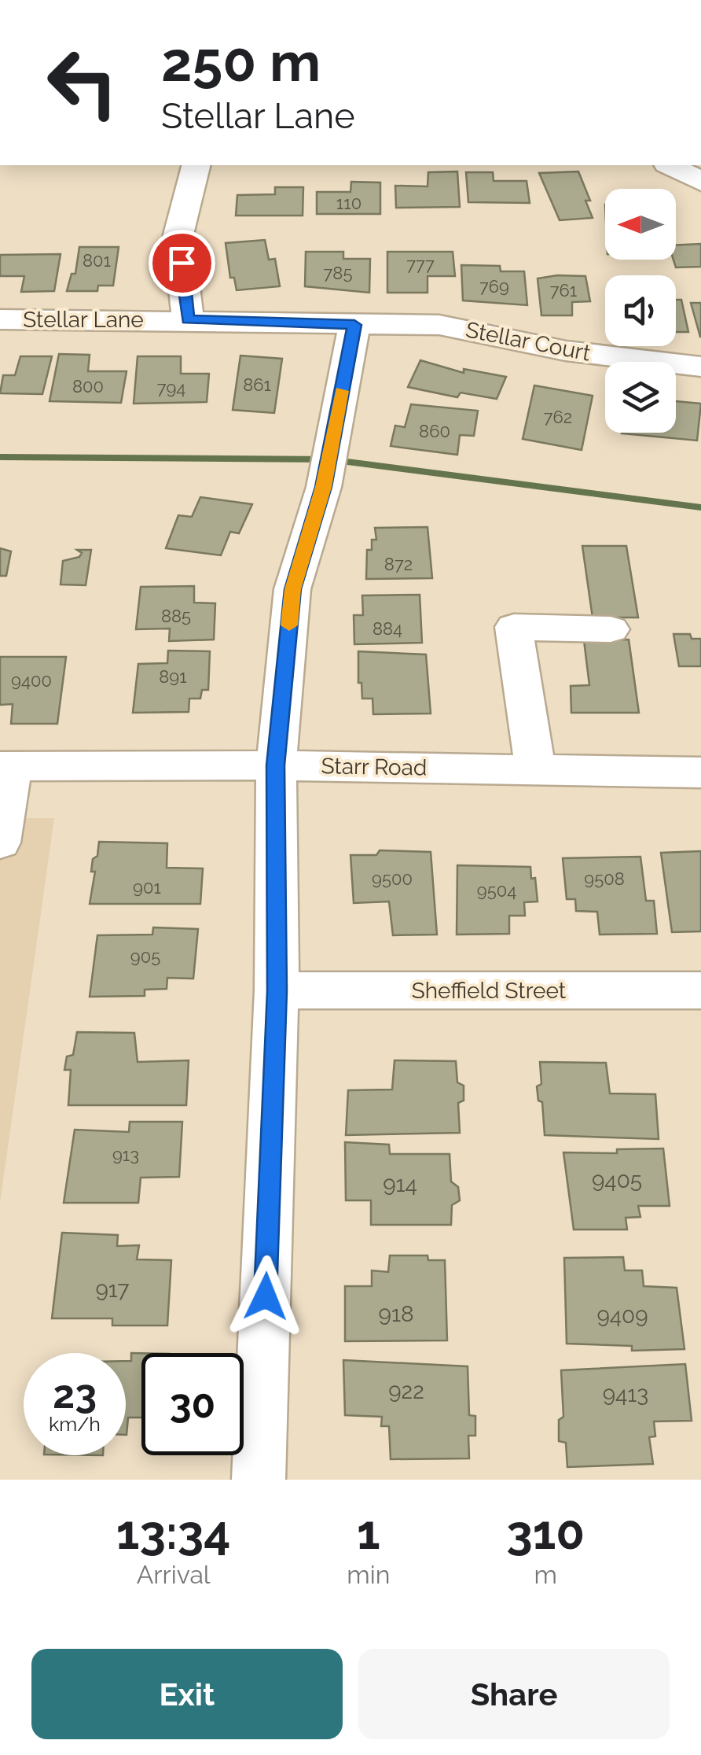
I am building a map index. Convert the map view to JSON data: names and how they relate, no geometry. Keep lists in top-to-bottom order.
{
  "streets": {
    "street": [
      "Stellar Lane",
      "Stellar Court",
      "Starr Road",
      "Sheffield Street"
    ]
  },
  "crossings": [
    ["Stellar Lane", "Stellar Court"]
  ],
  "house_numbers": [
    "110",
    "801",
    "777",
    "785",
    "769",
    "761",
    "861",
    "800",
    "794",
    "762",
    "860",
    "872",
    "885",
    "884",
    "891",
    "9400",
    "9500",
    "9508",
    "901",
    "9504",
    "905",
    "913",
    "9405",
    "914",
    "917",
    "918",
    "9409",
    "922",
    "9413"
  ],
  "north": "left",
  "page": {
    "turn": ["250 m", "Stellar Lane"],
    "speed": "23 km/h",
    "limit": "30",
    "eta": [
      "13:34",
      "Arrival",
      "1",
      "min",
      "310",
      "m"
    ],
    "buttons": ["Exit", "Share"]
  }
}
